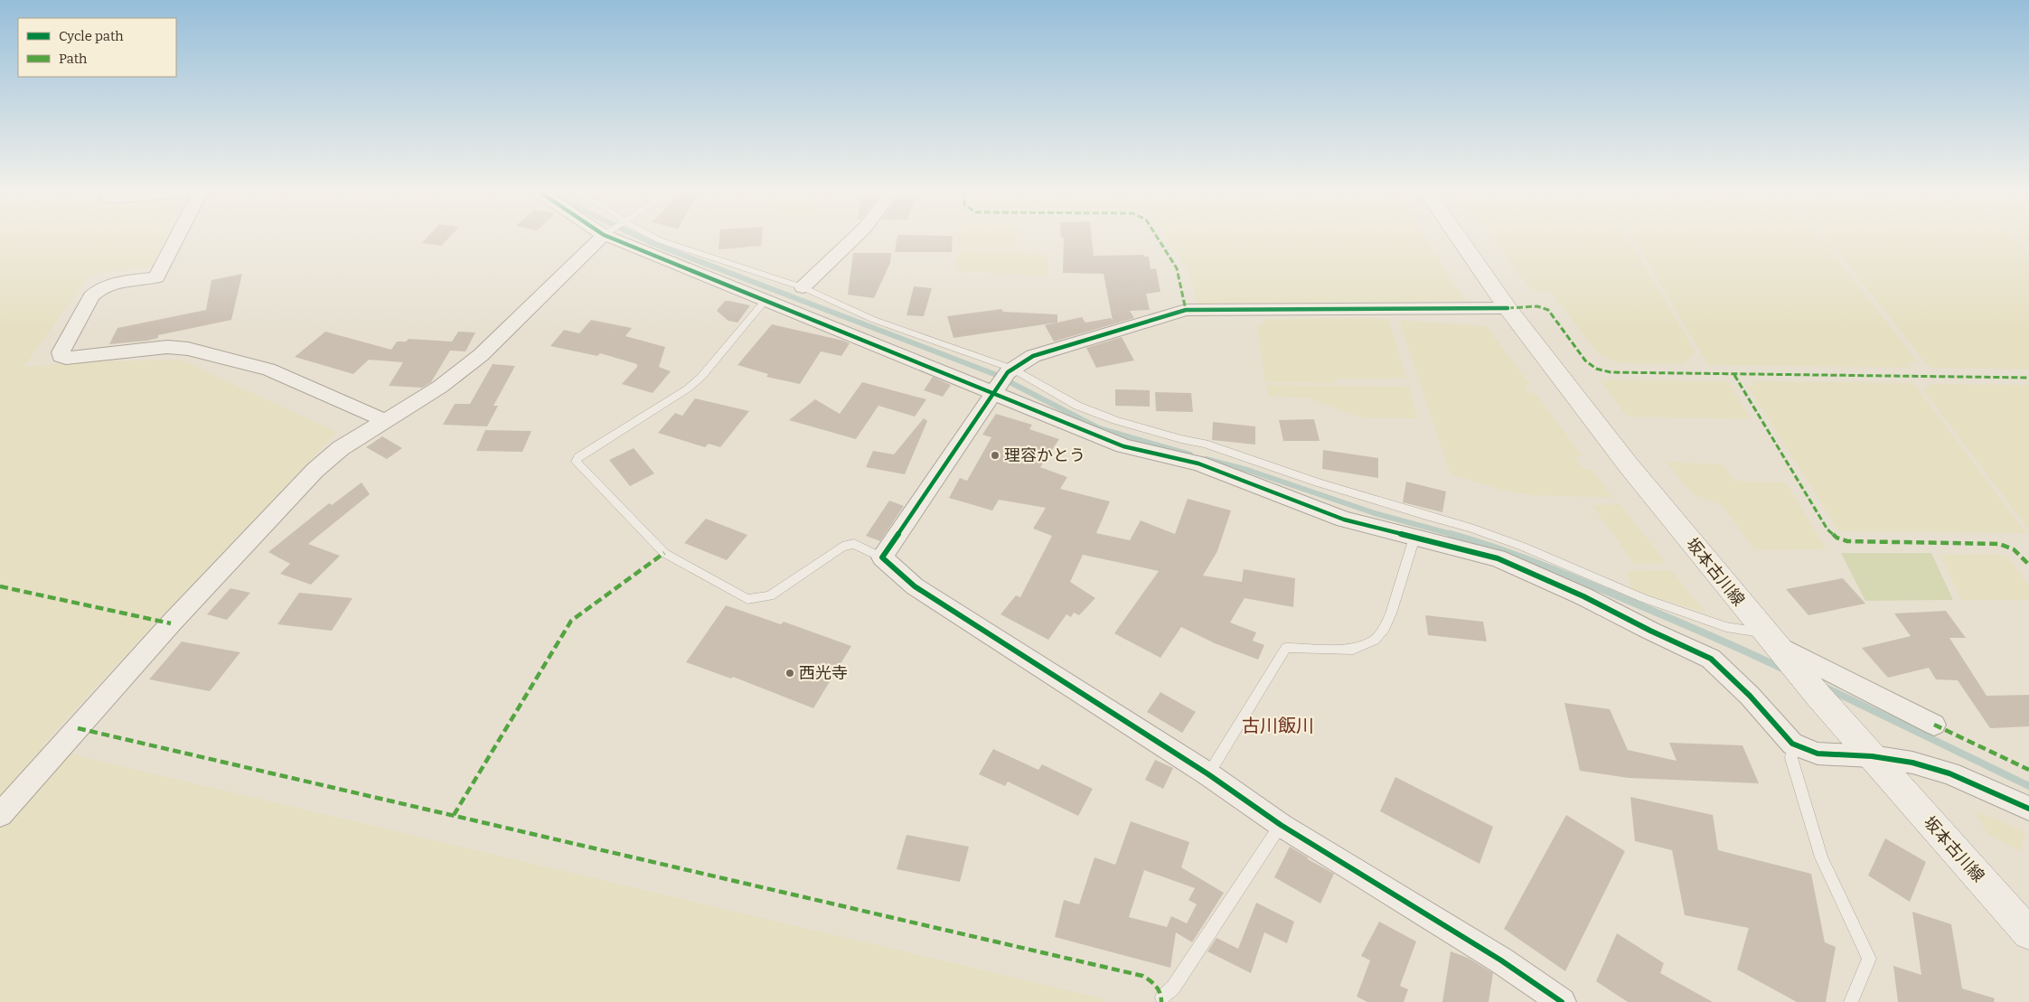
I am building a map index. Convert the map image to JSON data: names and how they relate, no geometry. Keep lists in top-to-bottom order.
{
  "streets": {
    "main road": ["坂本古川線"]
  },
  "districts": ["古川飯川"],
  "places": ["理容かとう", "西光寺"],
  "legend": ["Cycle path", "Path"]
}
